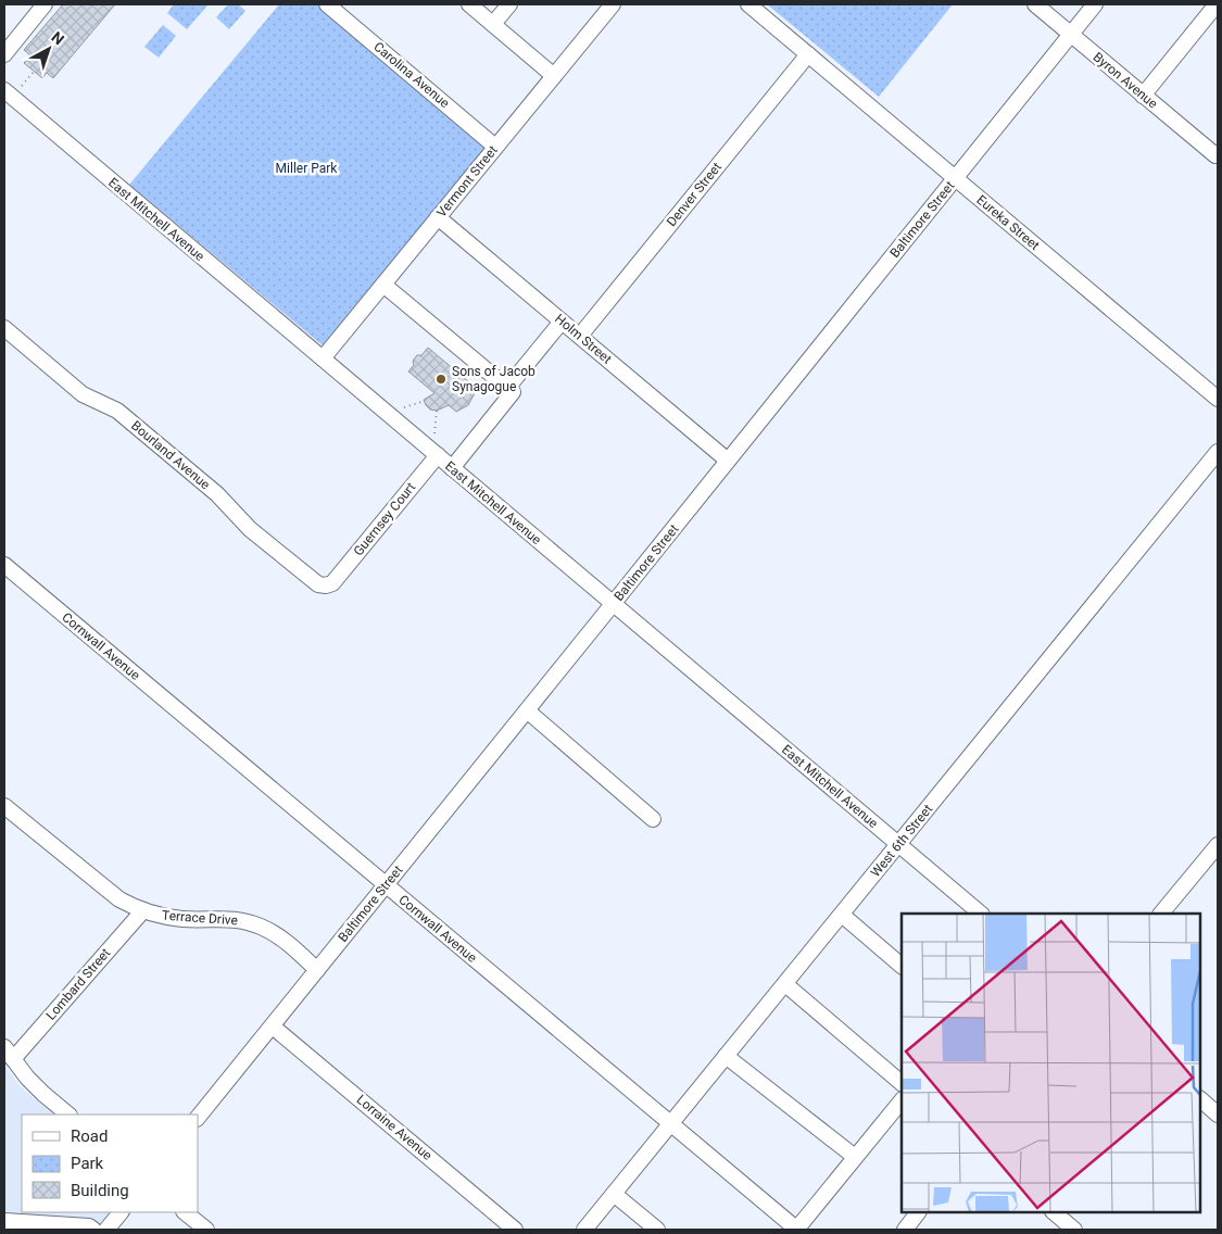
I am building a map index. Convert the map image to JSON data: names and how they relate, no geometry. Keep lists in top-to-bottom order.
{
  "streets": {
    "street": [
      "Carolina Avenue",
      "Byron Avenue",
      "Vermont Street",
      "Denver Street",
      "East Mitchell Avenue",
      "Baltimore Street",
      "Eureka Street",
      "Holm Street",
      "Bourland Avenue",
      "Guernsey Court",
      "Cornwall Avenue",
      "West 6th Street",
      "Terrace Drive",
      "Lombard Street",
      "Lorraine Avenue"
    ]
  },
  "crossings": [
    ["Carolina Avenue", "Vermont Street"],
    ["Byron Avenue", "Baltimore Street"],
    ["Vermont Street", "East Mitchell Avenue"],
    ["Vermont Street", "Holm Street"],
    ["Denver Street", "Eureka Street"],
    ["Denver Street", "Holm Street"],
    ["East Mitchell Avenue", "Baltimore Street"],
    ["East Mitchell Avenue", "Guernsey Court"],
    ["East Mitchell Avenue", "West 6th Street"],
    ["Baltimore Street", "Eureka Street"],
    ["Baltimore Street", "Holm Street"],
    ["Baltimore Street", "Cornwall Avenue"],
    ["Baltimore Street", "Terrace Drive"],
    ["Baltimore Street", "Lorraine Avenue"],
    ["Bourland Avenue", "Guernsey Court"],
    ["Cornwall Avenue", "West 6th Street"],
    ["Terrace Drive", "Lombard Street"]
  ],
  "parks": ["Miller Park"],
  "places": ["Sons of Jacob Synagogue"],
  "legend": ["Road", "Park", "Building"],
  "north": "top right"
}
